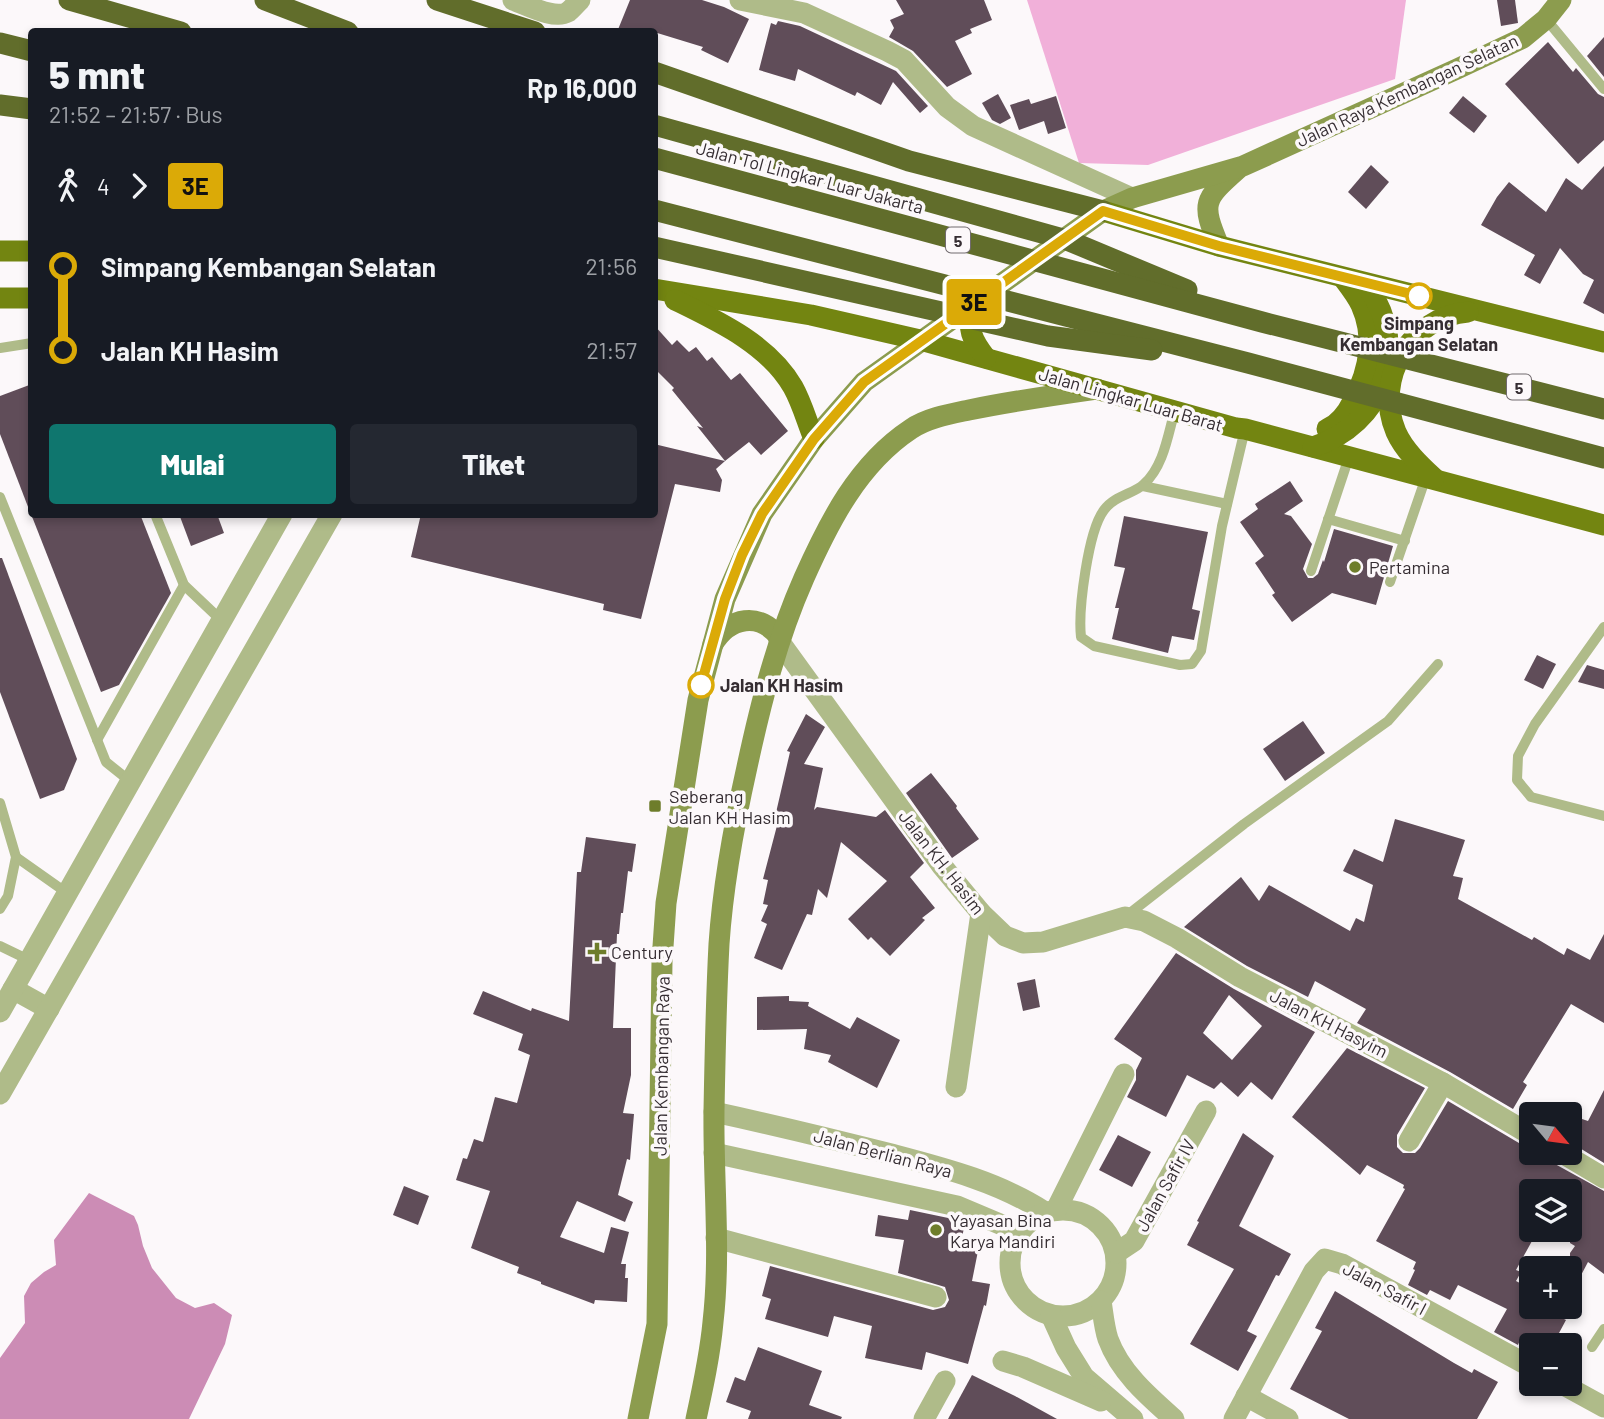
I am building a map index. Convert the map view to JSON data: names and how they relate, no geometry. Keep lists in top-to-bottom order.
{
  "streets": {
    "highway": ["Jalan Tol Lingkar Luar Jakarta", "5"],
    "main road": ["Jalan Raya Kembangan Selatan", "Jalan Lingkar Luar Barat", "Jalan Kembangan Raya"],
    "street": [
      "Jalan KH. Hasim",
      "Jalan KH Hasyim",
      "Jalan Berlian Raya",
      "Jalan Safir IV",
      "Jalan Safir I"
    ]
  },
  "crossings": [
    ["Jalan Raya Kembangan Selatan", "Jalan Kembangan Raya"],
    ["Jalan Lingkar Luar Barat", "Jalan Kembangan Raya"],
    ["Jalan KH. Hasim", "Jalan KH Hasyim"],
    ["Jalan Berlian Raya", "Jalan Safir IV"]
  ],
  "places": {
    "other": [
      "Simpang Kembangan Selatan",
      "Pertamina",
      "Jalan KH Hasim",
      "Yayasan Bina Karya Mandiri"
    ],
    "transit": ["Seberang Jalan KH Hasim"],
    "health": ["Century"]
  },
  "lines": ["bus line 3E"],
  "north": "bottom right",
  "page": {
    "on_map": "3E",
    "heading": ["5 mnt", "21:52 – 21:57 · Bus", "Rp 16,000"],
    "legs": ["4", "3E"],
    "list": [
      {
        "name": "Simpang Kembangan Selatan",
        "value": "21:56"
      },
      {
        "name": "Jalan KH Hasim",
        "value": "21:57"
      }
    ],
    "buttons": ["Mulai", "Tiket"],
    "map_buttons": ["+", "−"]
  }
}
